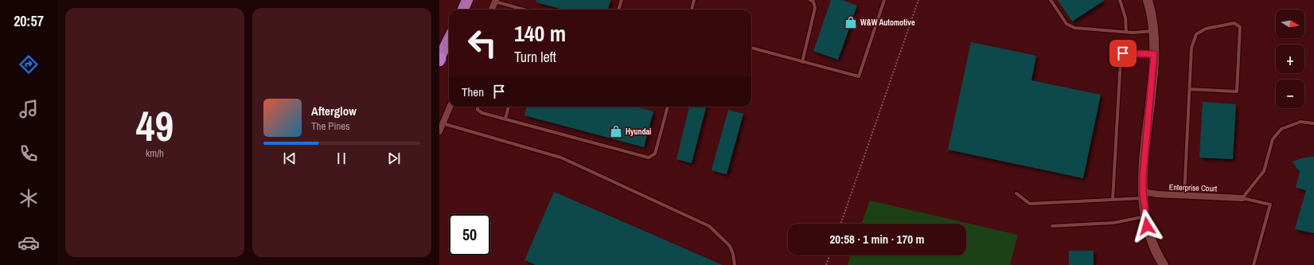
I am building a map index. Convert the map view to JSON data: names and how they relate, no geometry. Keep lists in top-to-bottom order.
{
  "streets": {
    "street": ["Enterprise Court"]
  },
  "places": {
    "shop": ["W&W Automotive", "Hyundai"]
  },
  "north": "right",
  "page": {
    "tabs": "20:57",
    "tile": ["49", "km/h"],
    "map_buttons": ["+", "−"],
    "turn": ["140 m", "Turn left"],
    "then": "Then",
    "song": ["Afterglow", "The Pines"],
    "limit": "50",
    "trip": "20:58 · 1 min · 170 m"
  }
}
